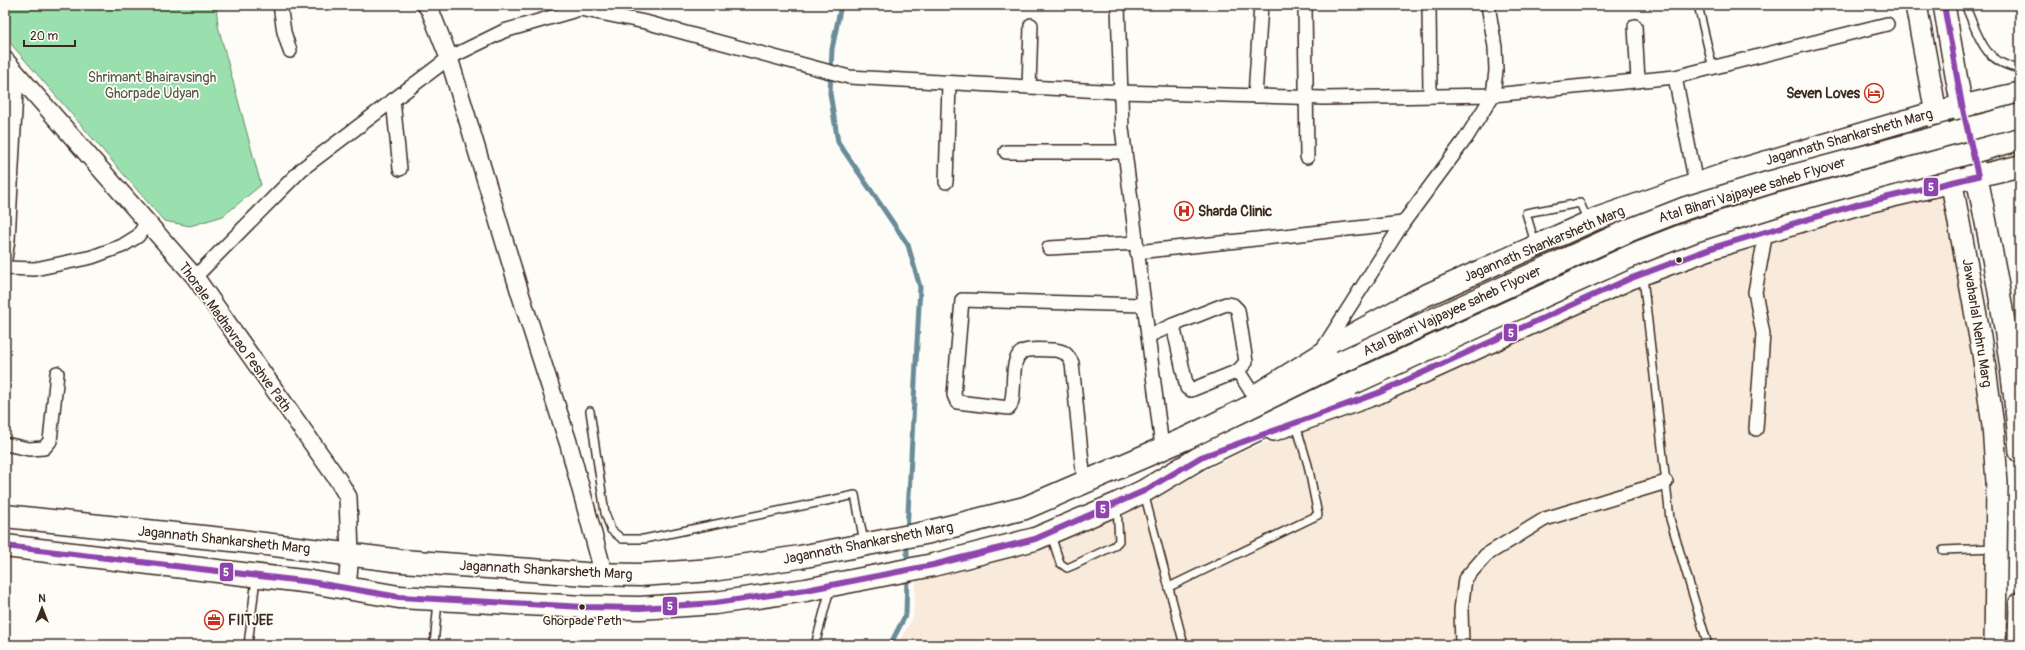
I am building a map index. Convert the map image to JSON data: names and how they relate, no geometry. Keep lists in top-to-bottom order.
{
  "streets": {
    "highway": ["Jagannath Shankarsheth Marg", "Atal Bihari Vajpayee saheb Flyover"],
    "main road": ["Jawaharlal Nehru Marg"],
    "street": ["Thorale Madhavrao Peshve Path"]
  },
  "crossings": [
    ["Jagannath Shankarsheth Marg", "Atal Bihari Vajpayee saheb Flyover"],
    ["Jagannath Shankarsheth Marg", "Jawaharlal Nehru Marg"],
    ["Jagannath Shankarsheth Marg", "Thorale Madhavrao Peshve Path"]
  ],
  "parks": ["Shrimant Bhairavsingh Ghorpade Udyan"],
  "places": {
    "hotel": ["Seven Loves"],
    "hospital": ["Sharda Clinic"],
    "other": ["Ghorpade Peth"],
    "office": ["FIITJEE"]
  },
  "lines": ["transit line 5"],
  "scale_bar": "20 m",
  "north": "top"
}
